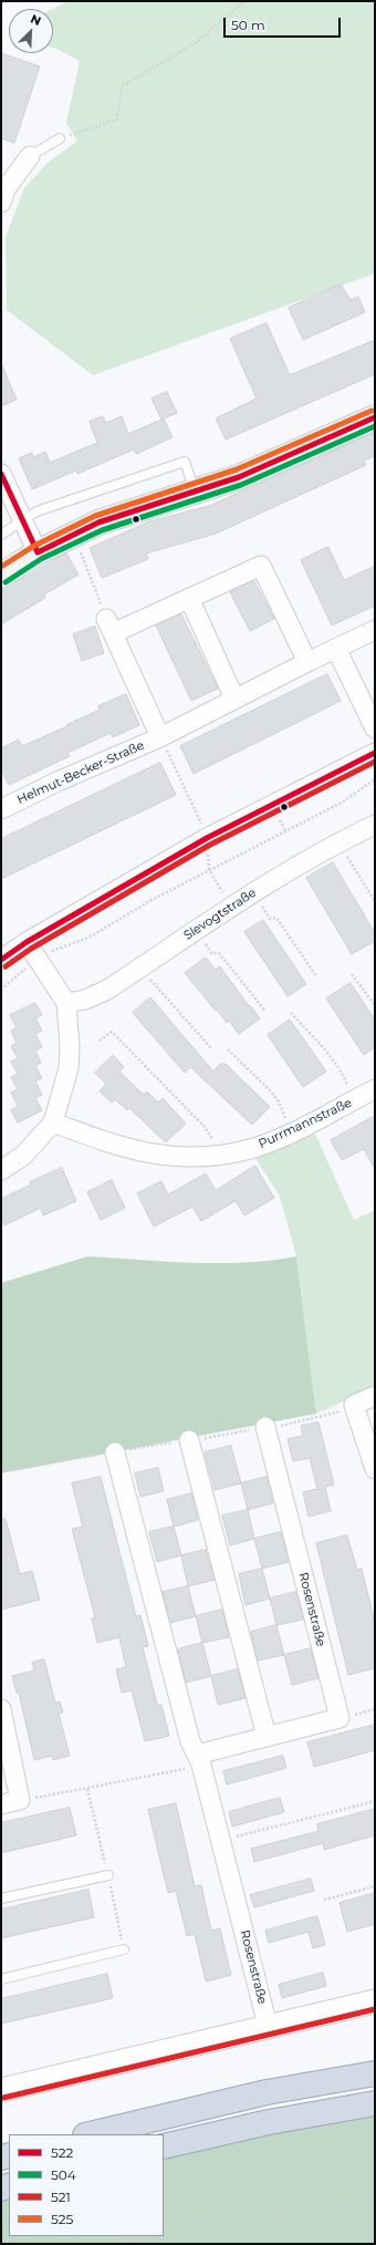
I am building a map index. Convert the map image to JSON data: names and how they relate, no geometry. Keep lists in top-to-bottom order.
{
  "streets": {
    "street": [
      "Helmut-Becker-Straße",
      "Slevogtstraße",
      "Purrmannstraße",
      "Rosenstraße"
    ]
  },
  "lines": [
    "transit line 525",
    "transit line 522",
    "transit line 504",
    "transit line 521"
  ],
  "legend": [
    "522",
    "504",
    "521",
    "525"
  ],
  "scale_bar": "50 m",
  "north": "top right"
}
